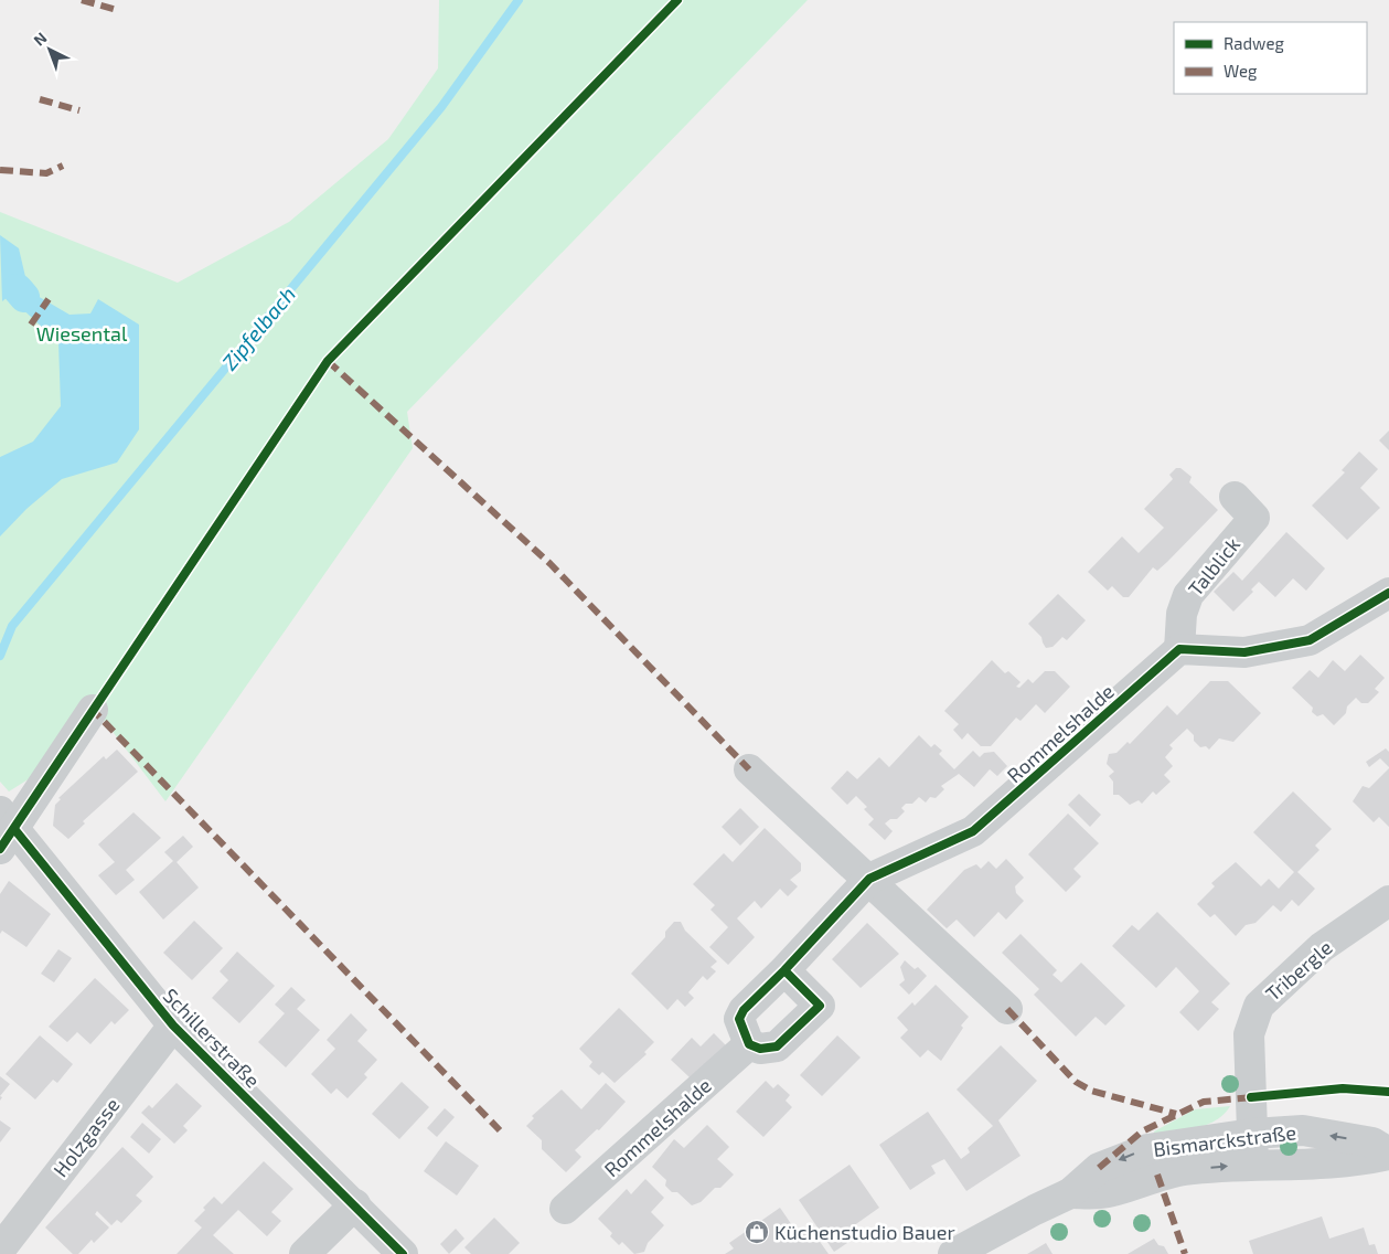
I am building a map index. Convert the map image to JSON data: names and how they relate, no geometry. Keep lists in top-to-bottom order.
{
  "streets": {
    "street": [
      "Talblick",
      "Rommelshalde",
      "Tribergle",
      "Schillerstraße",
      "Holzgasse",
      "Bismarckstraße"
    ]
  },
  "crossings": [
    ["Talblick", "Rommelshalde"],
    ["Tribergle", "Bismarckstraße"],
    ["Schillerstraße", "Holzgasse"]
  ],
  "water": ["Zipfelbach"],
  "parks": ["Wiesental"],
  "places": {
    "shop": ["Küchenstudio Bauer"]
  },
  "legend": ["Radweg", "Weg"],
  "north": "top left"
}
